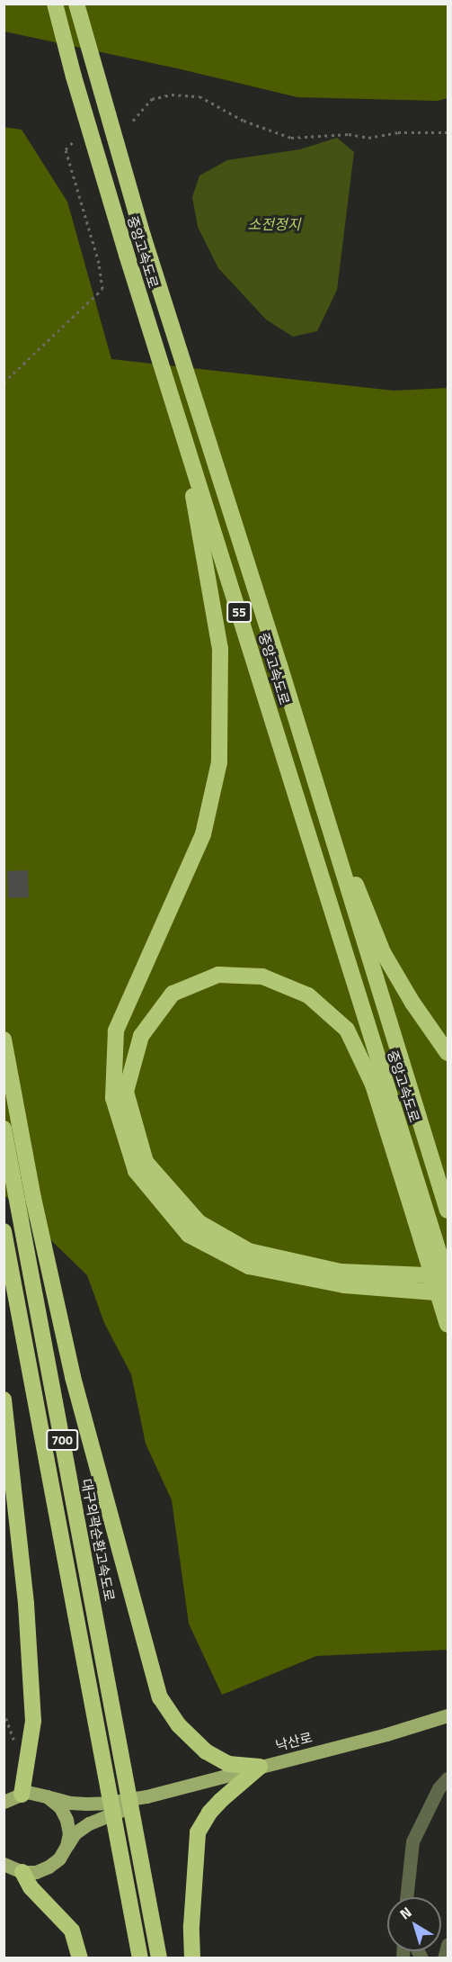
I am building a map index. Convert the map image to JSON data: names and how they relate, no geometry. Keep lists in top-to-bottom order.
{
  "streets": {
    "highway": [
      "중앙고속도로",
      "55",
      "700",
      "대구외곽순환고속도로"
    ],
    "main road": ["낙산로"]
  },
  "water": ["소전정지"],
  "north": "top left"
}
